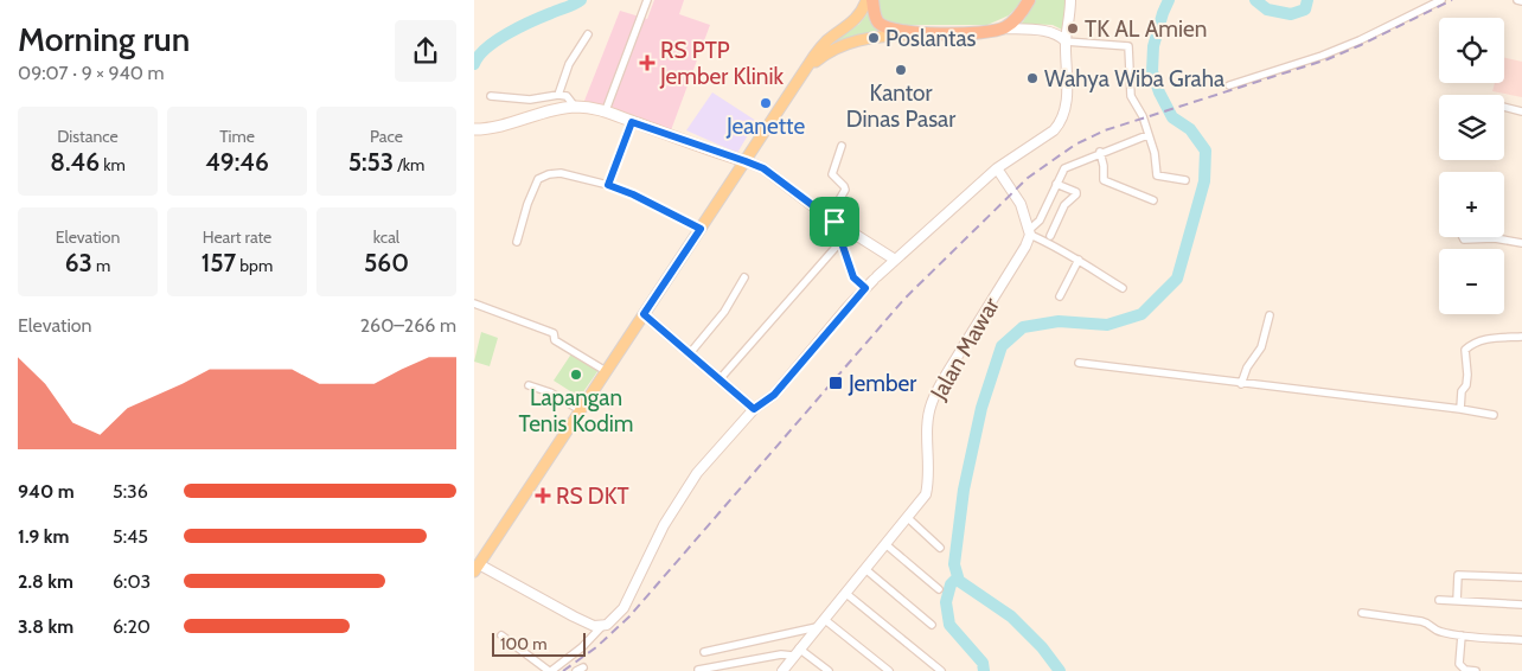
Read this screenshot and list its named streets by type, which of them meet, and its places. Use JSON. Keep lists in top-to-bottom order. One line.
{"streets":{"street":["Jalan Mawar"]},"places":{"other":["TK AL Amien","Poslantas","Kantor Dinas Pasar","Wahya Wiba Graha","Jeanette","Lapangan Tenis Kodim"],"health":["RS PTP Jember Klinik","RS DKT"],"transit":["Jember"]},"scale_bar":"100 m","page":{"heading":["Morning run","09:07 · 9 × 940 m"],"map_buttons":["+","−"],"stats":[["Distance","8.46 km"],["Time","49:46"],["Pace","5:53 /km"],["Elevation","63 m"],["Heart rate","157 bpm"],["kcal","560"]],"chart":["Elevation","260–266 m"],"list":[{"name":"940 m","note":"5:36"},{"name":"1.9 km","note":"5:45"},{"name":"2.8 km","note":"6:03"},{"name":"3.8 km","note":"6:20"}],"scale":"100 m"}}
